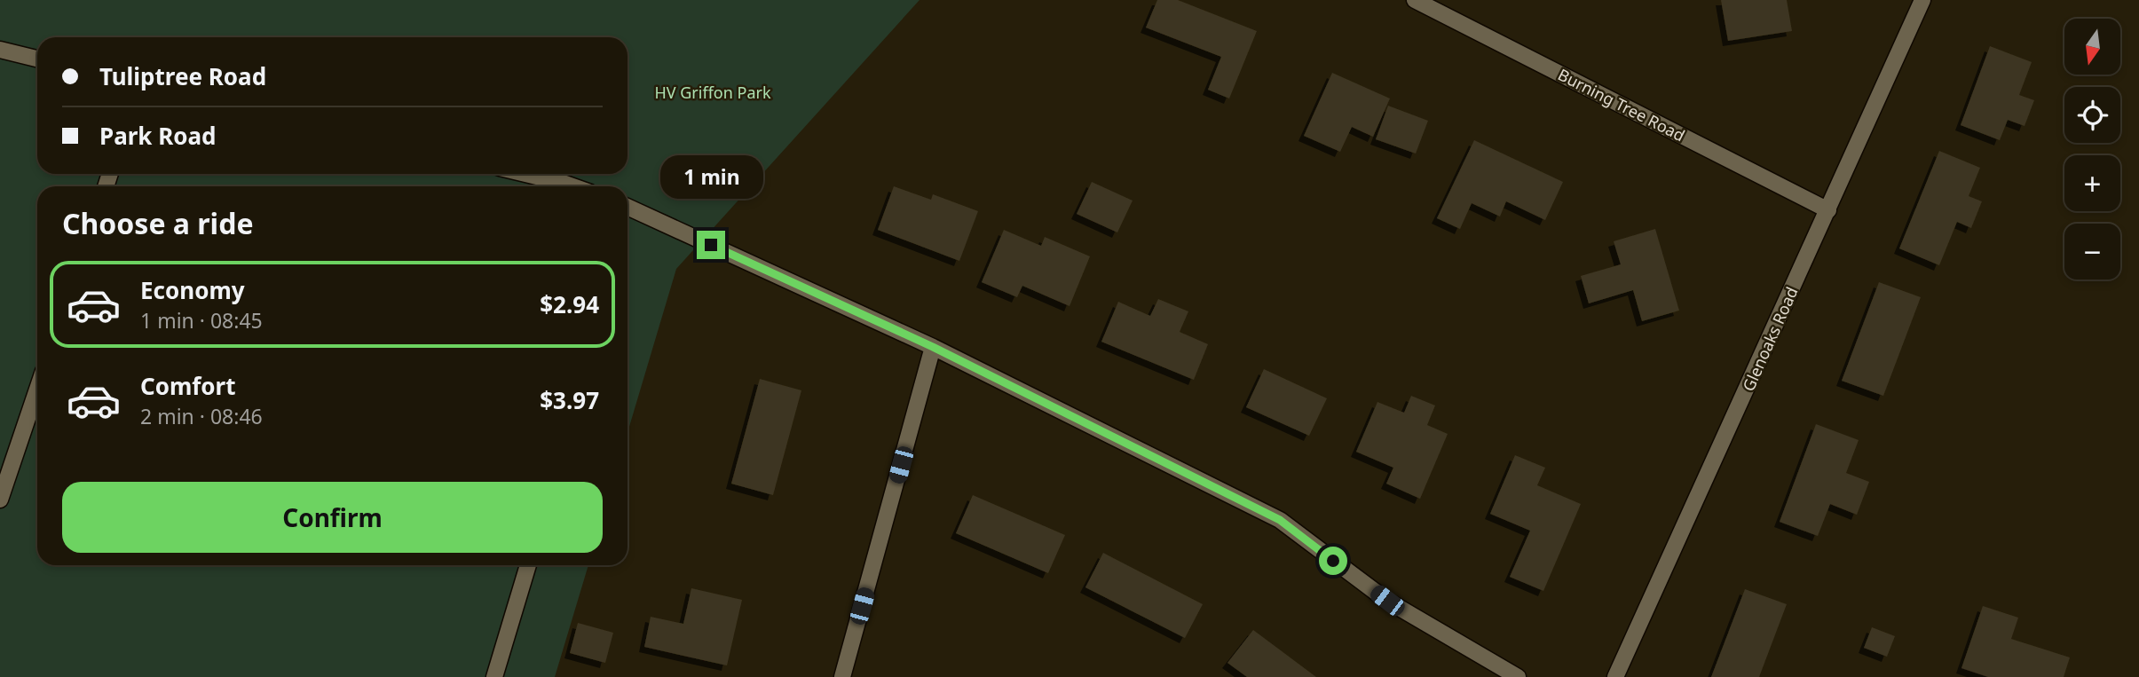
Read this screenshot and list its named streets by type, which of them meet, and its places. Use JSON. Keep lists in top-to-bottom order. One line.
{"streets":{"street":["Burning Tree Road","Glenoaks Road"]},"crossings":[["Burning Tree Road","Glenoaks Road"]],"parks":["HV Griffon Park"],"north":"bottom","page":{"map_buttons":["+","−"],"banner":["Tuliptree Road","Park Road"],"bubble":"1 min","heading":"Choose a ride","list":[{"name":"Economy","note":"1 min · 08:45","value":"$2.94"},{"name":"Comfort","note":"2 min · 08:46","value":"$3.97"}],"buttons":"Confirm"}}
